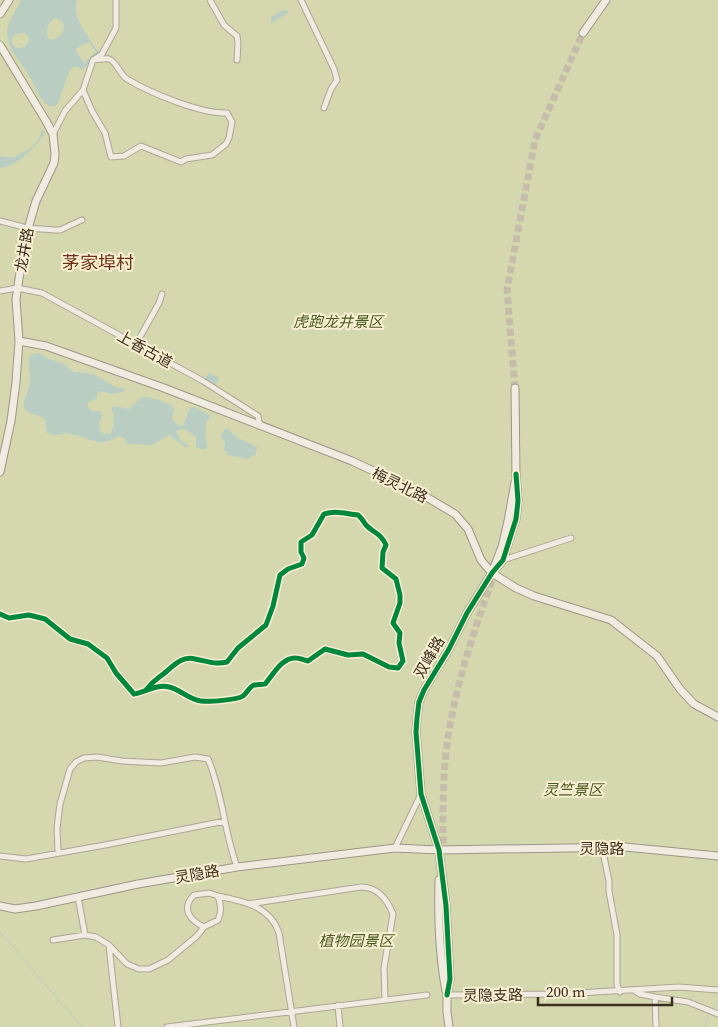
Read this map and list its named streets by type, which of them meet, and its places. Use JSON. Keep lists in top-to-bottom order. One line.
{"streets":{"street":["龙井路","上香古道","梅灵北路","双峰路","灵隐路","灵隐支路"]},"crossings":[["龙井路","上香古道"],["龙井路","梅灵北路"],["上香古道","梅灵北路"],["梅灵北路","双峰路"],["双峰路","灵隐路"],["双峰路","灵隐支路"]],"districts":["茅家埠村"],"parks":["虎跑龙井景区","灵竺景区","植物园景区"],"scale_bar":"200 m"}
